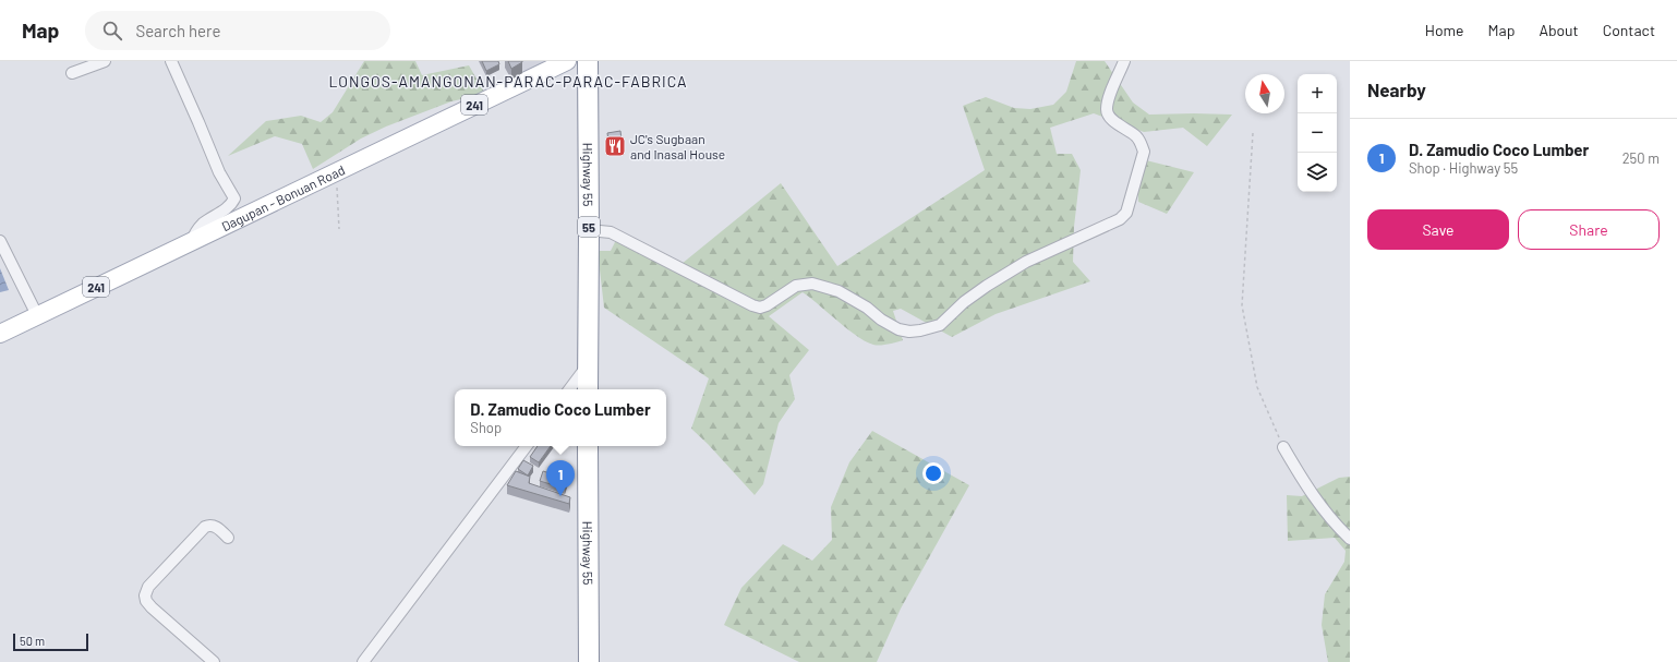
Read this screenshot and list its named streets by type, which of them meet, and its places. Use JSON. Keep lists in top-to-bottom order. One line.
{"streets":{"highway":["Highway 55","55"],"main road":["241","Dagupan - Bonuan Road"]},"districts":["LONGOS-AMANGONAN-PARAC‑PARAC-FABRICA"],"places":{"restaurant":["JC's Sugbaan and Inasal House"]},"scale_bar":"50 m","north":"top","page":{"header":"Map","search":"Search here","nav":["Home","Map","About","Contact"],"heading":"Nearby","map_buttons":["+","−"],"list":[{"mark":"1","name":"D. Zamudio Coco Lumber","note":"Shop · Highway 55","value":"250 m"}],"buttons":["Save","Share"],"popup":["D. Zamudio Coco Lumber","Shop"],"pins":"1","scale":"50 m"}}
